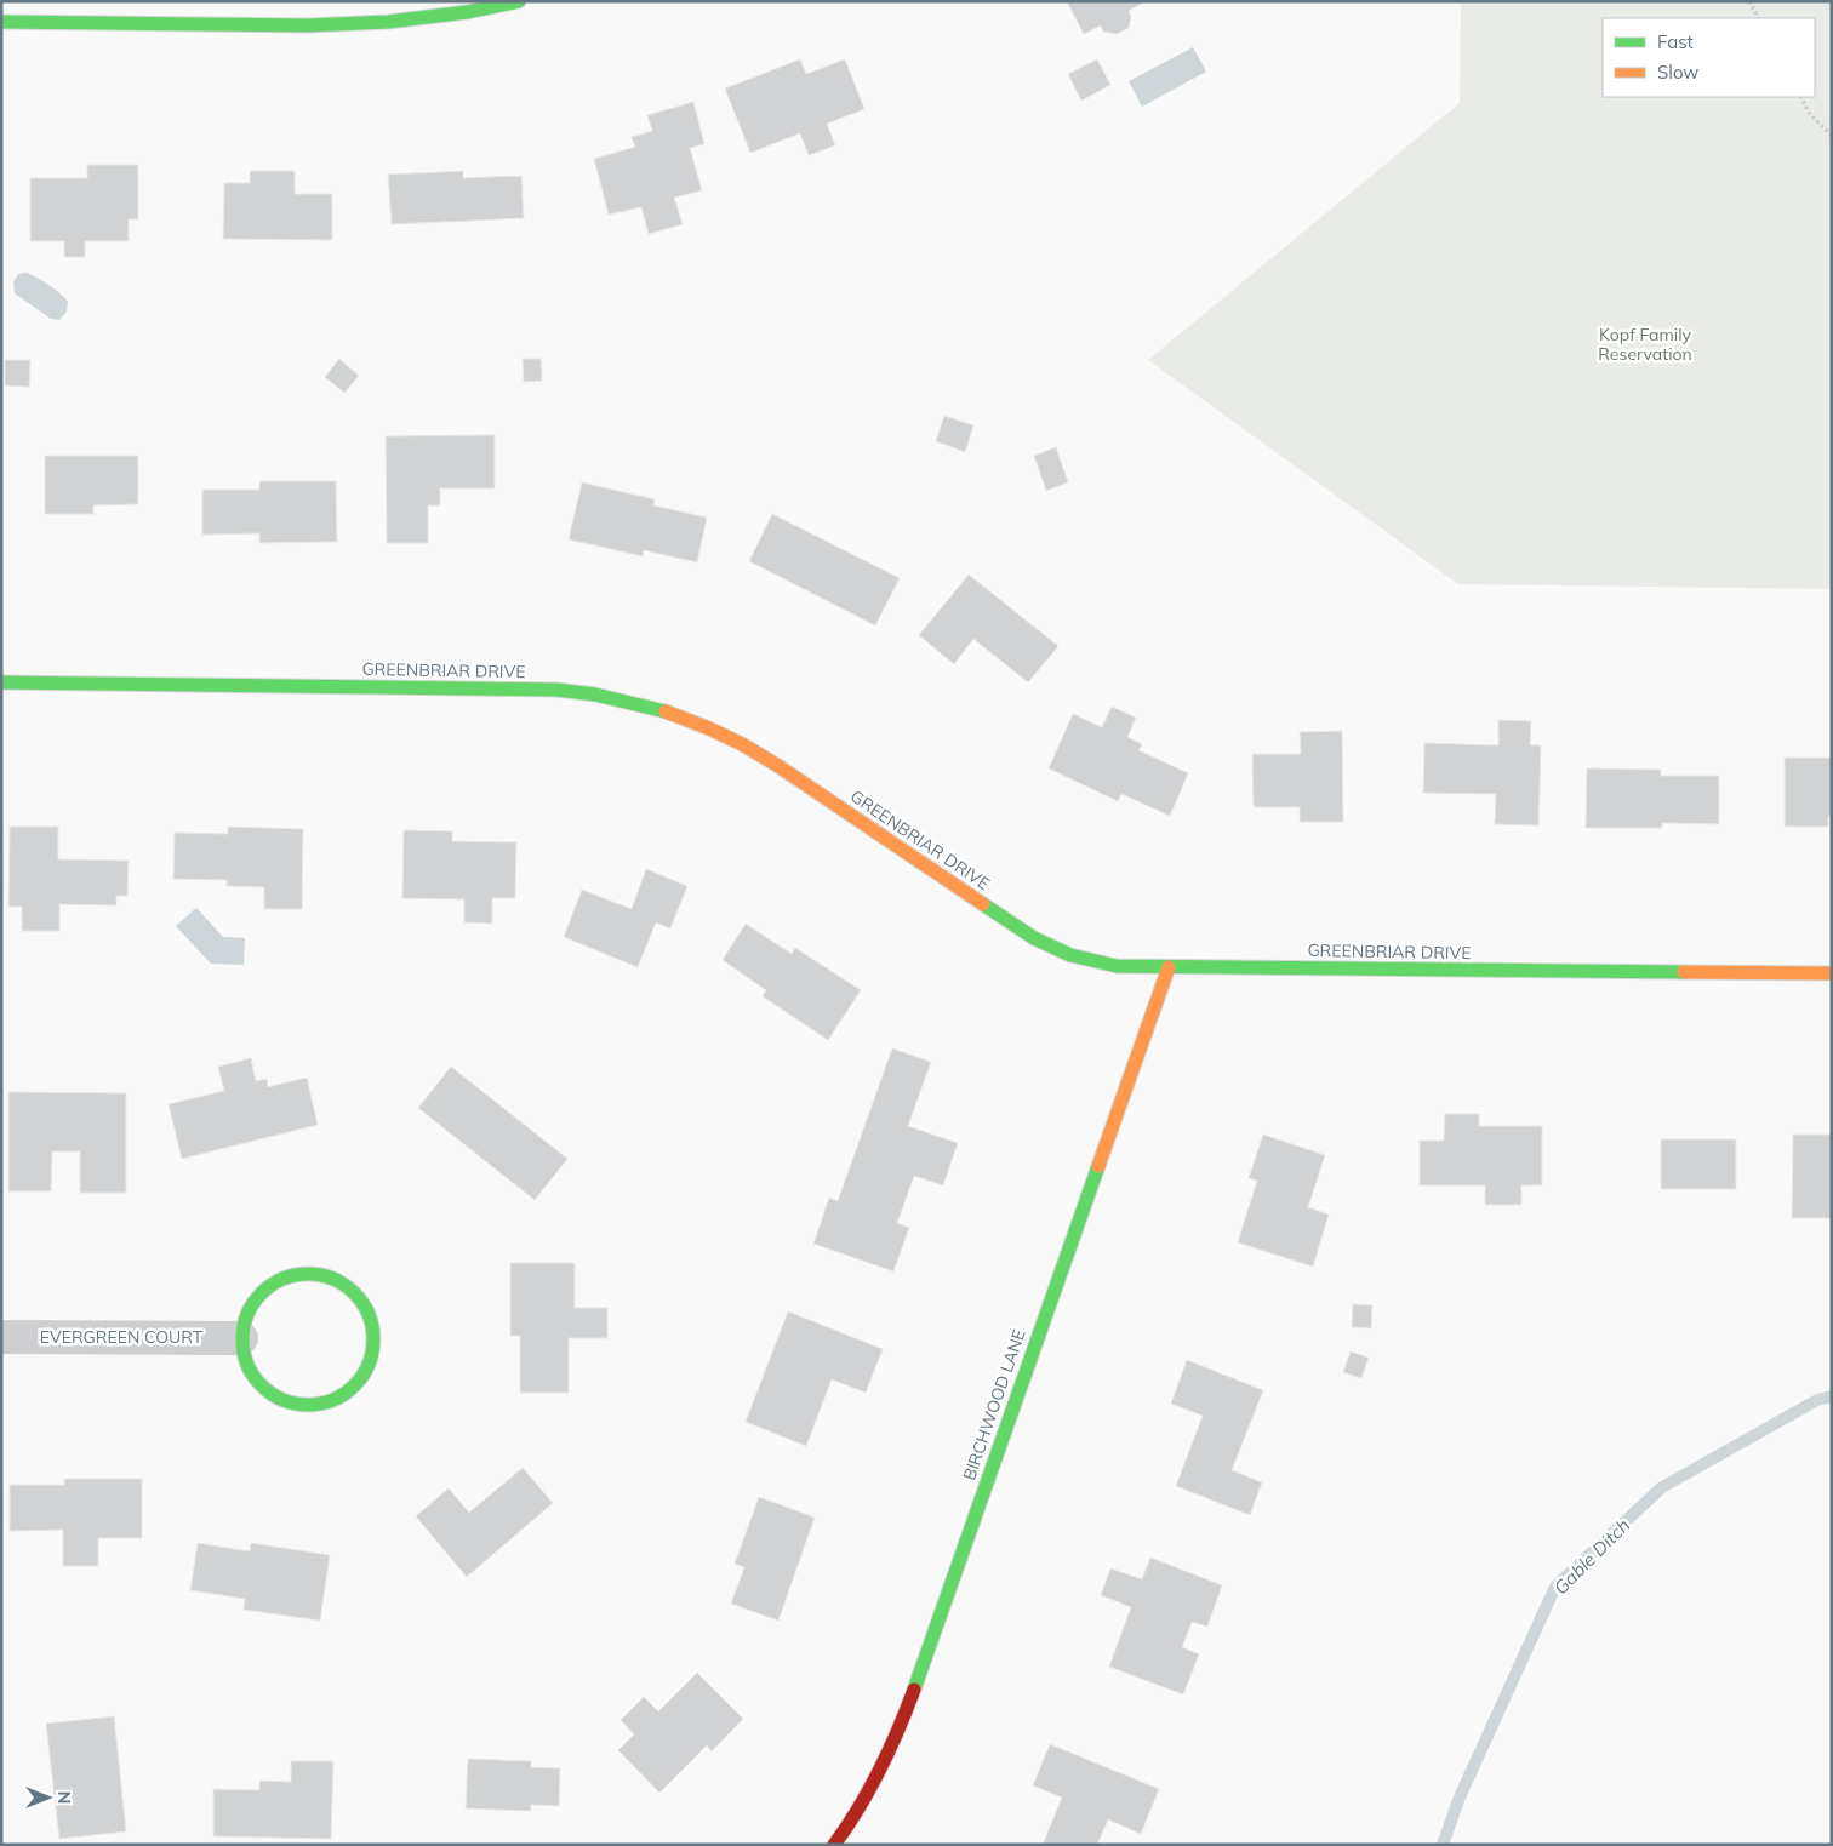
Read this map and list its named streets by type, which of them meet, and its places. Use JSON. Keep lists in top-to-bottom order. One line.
{"streets":{"street":["GREENBRIAR DRIVE","EVERGREEN COURT","BIRCHWOOD LANE"]},"crossings":[["GREENBRIAR DRIVE","BIRCHWOOD LANE"]],"water":["Gable Ditch"],"parks":["Kopf Family Reservation"],"legend":["Fast","Slow"],"north":"right"}
